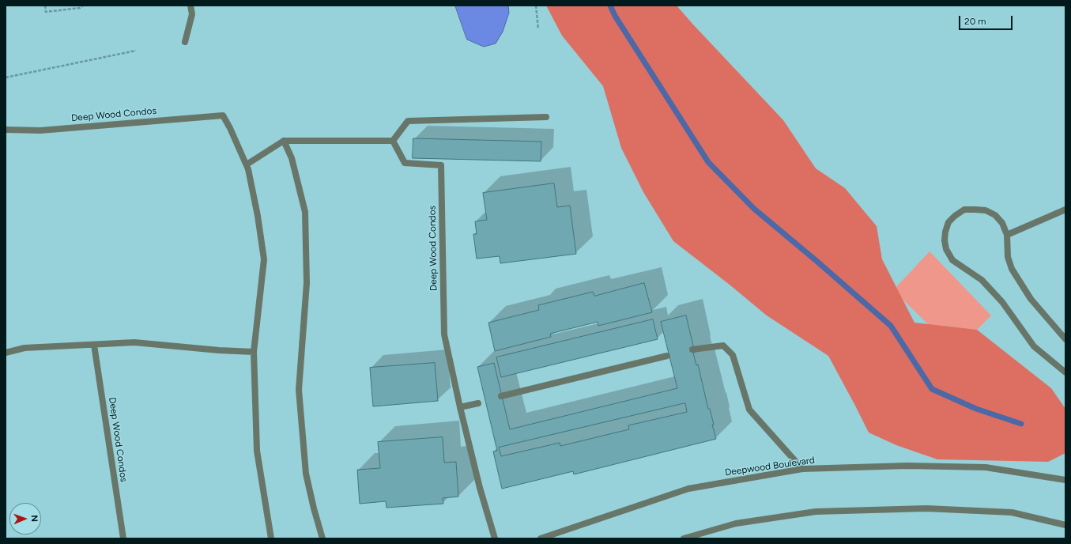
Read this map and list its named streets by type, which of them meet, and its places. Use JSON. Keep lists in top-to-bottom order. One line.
{"streets":{"street":["Deep Wood Condos","Deepwood Boulevard"]},"scale_bar":"20 m","north":"right"}
